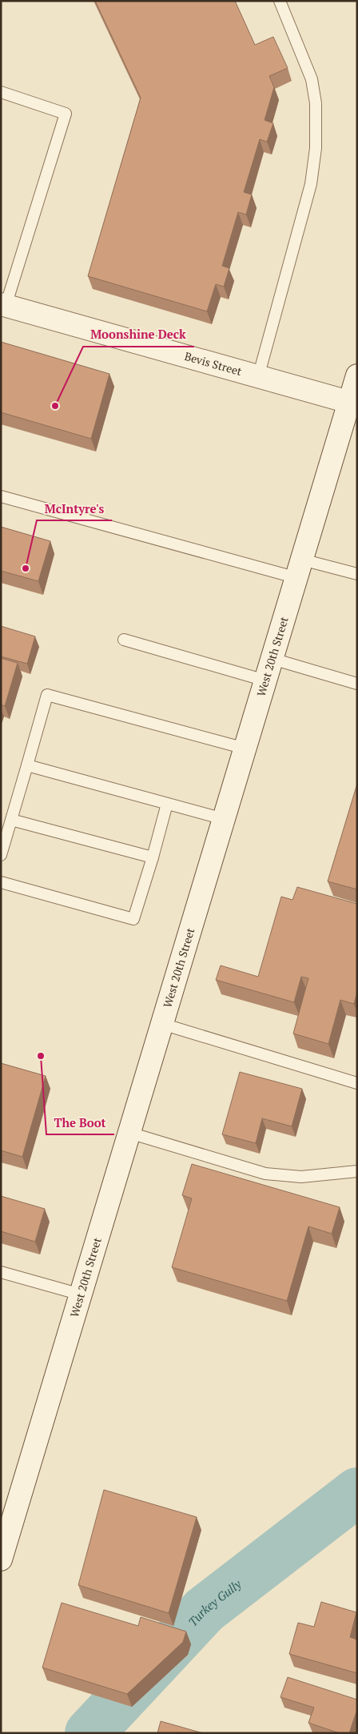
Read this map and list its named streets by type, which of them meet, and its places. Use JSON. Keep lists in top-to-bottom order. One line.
{"streets":{"main road":["Bevis Street","West 20th Street"]},"crossings":[["Bevis Street","West 20th Street"]],"water":["Turkey Gully"],"places":["Moonshine Deck","McIntyre's","The Boot"]}
